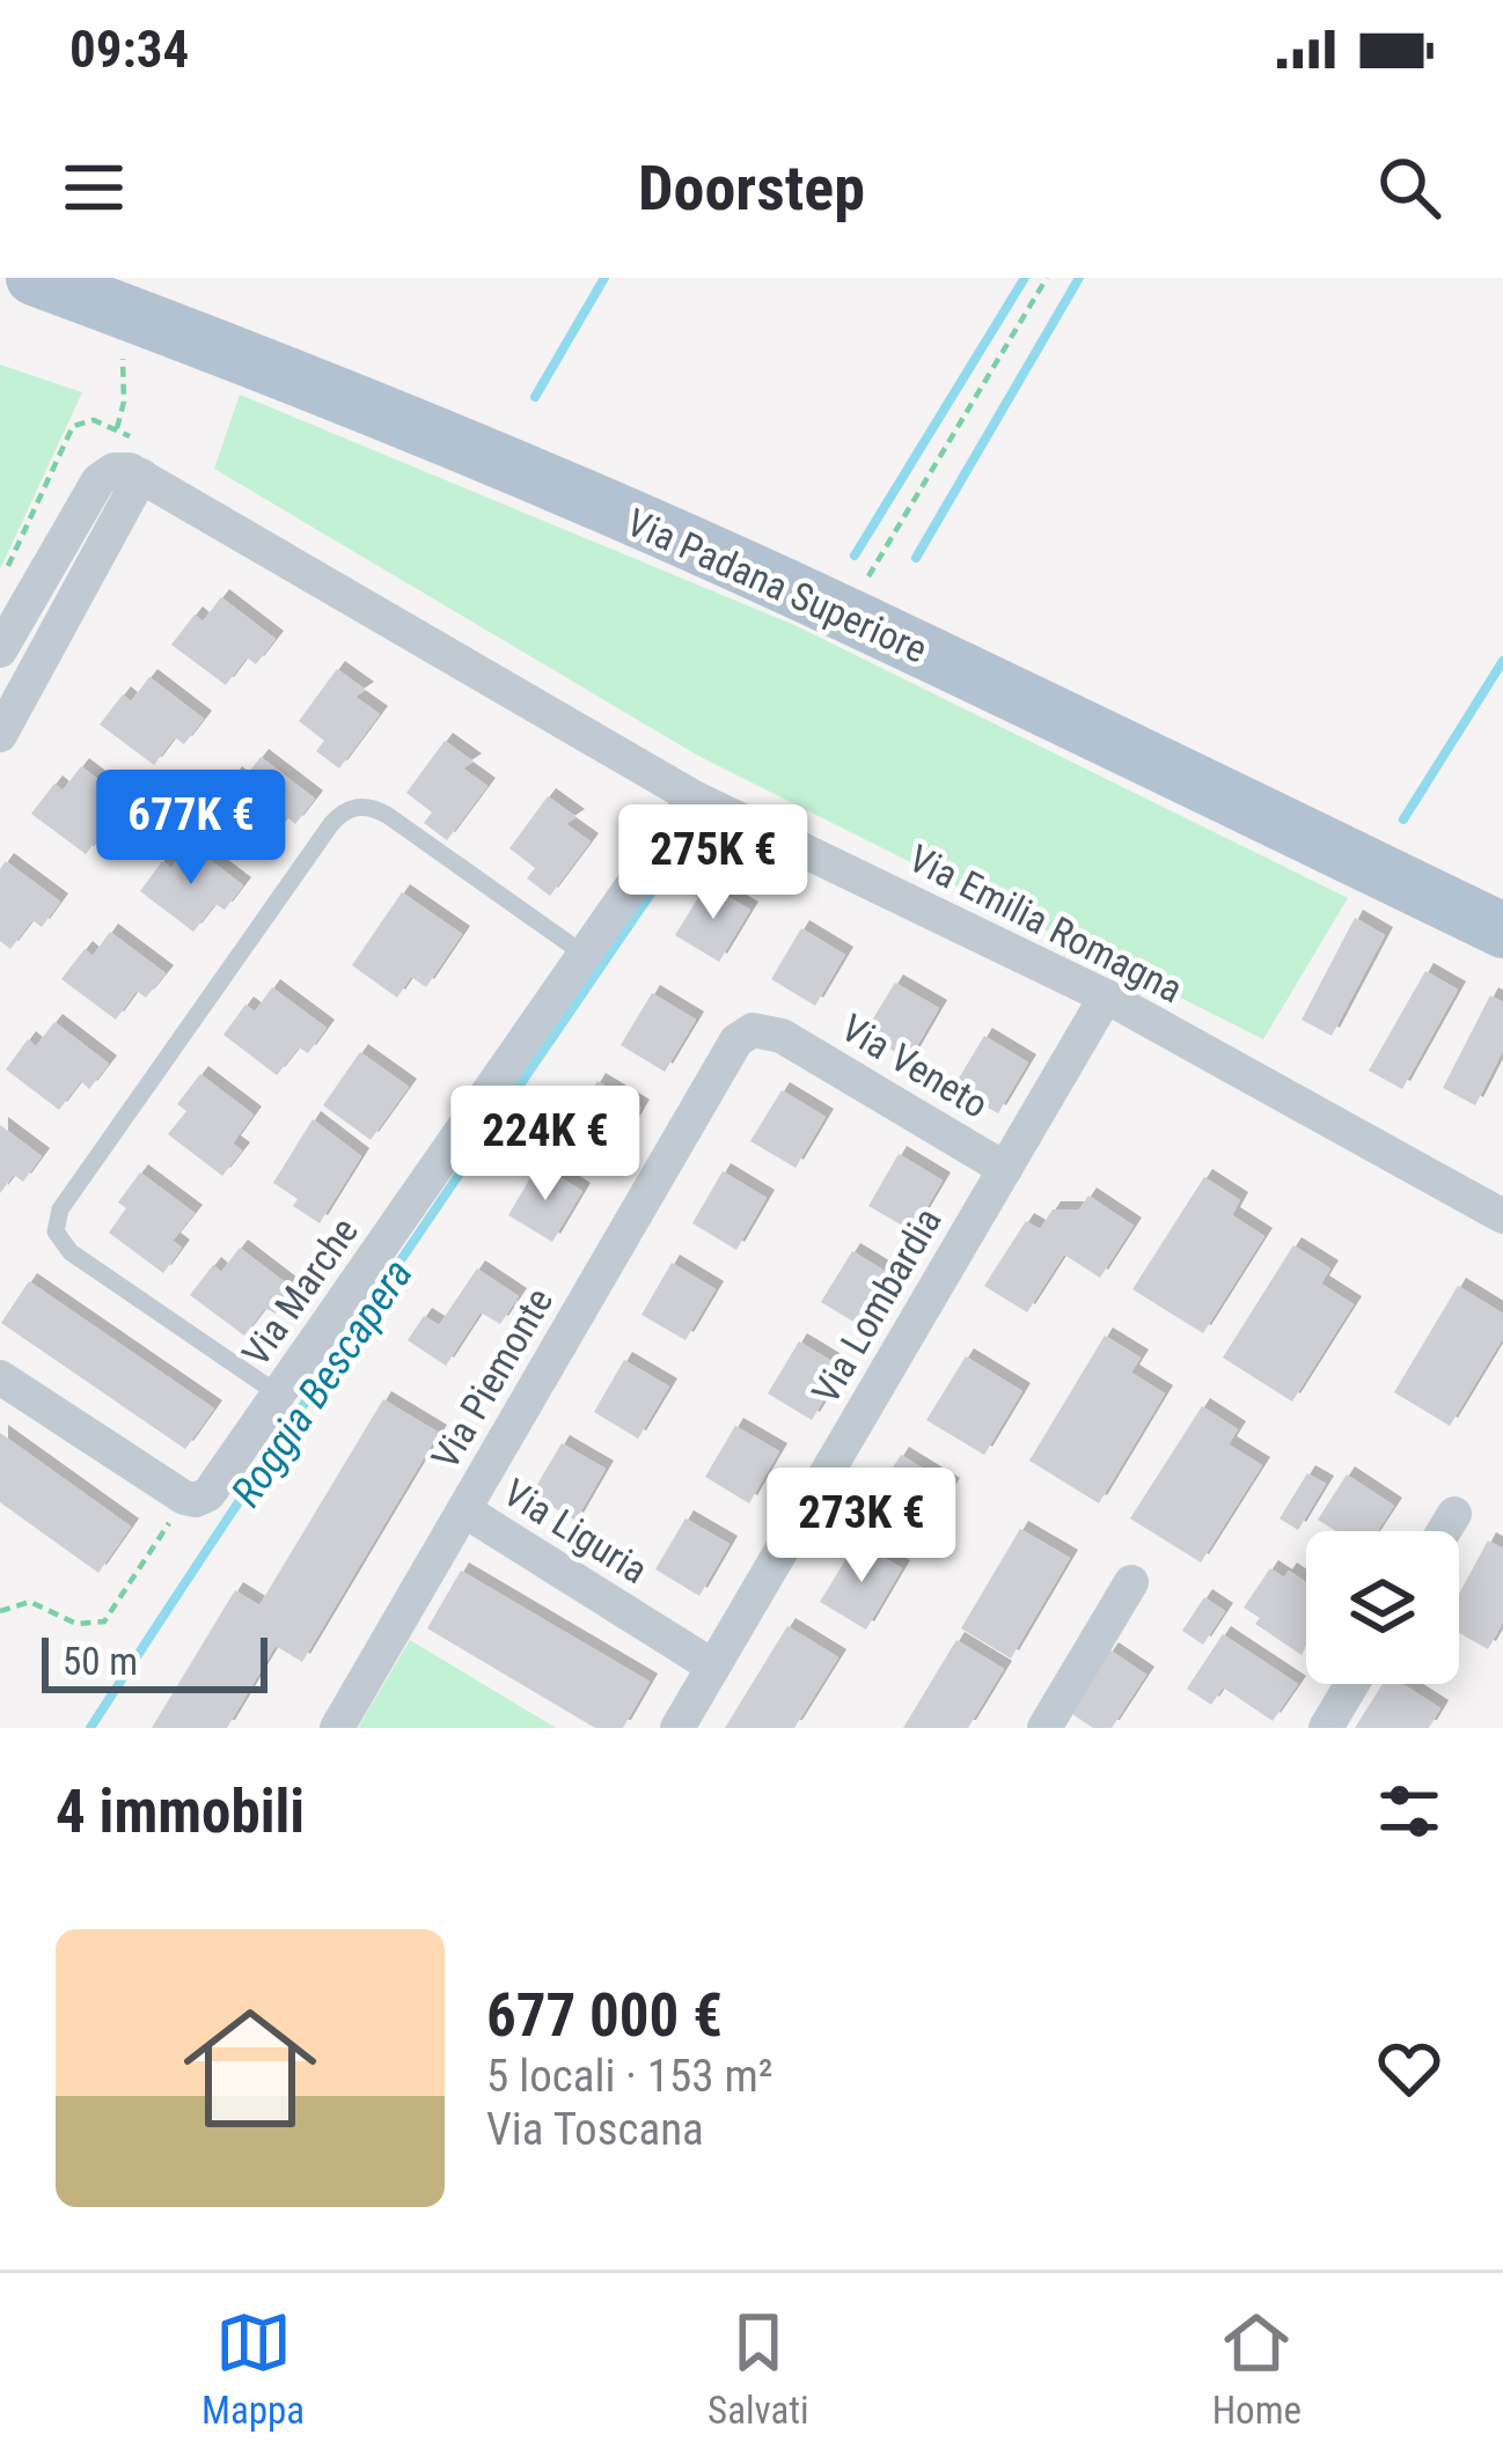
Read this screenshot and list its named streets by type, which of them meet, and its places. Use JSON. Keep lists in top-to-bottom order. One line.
{"streets":{"main road":["Via Padana Superiore"],"street":["Via Emilia Romagna","Via Veneto","Via Marche","Via Lombardia","Via Piemonte","Via Liguria"]},"crossings":[["Via Emilia Romagna","Via Marche"],["Via Emilia Romagna","Via Lombardia"],["Via Veneto","Via Lombardia"],["Via Veneto","Via Piemonte"],["Via Lombardia","Via Liguria"],["Via Piemonte","Via Liguria"]],"water":["Roggia Bescapera"],"scale_bar":"50 m","page":{"status":"09:34","header":"Doorstep","price":["677K €","275K €","224K €","273K €"],"scale":"50 m","heading":"4 immobili","list":[{"name":"677 000 €","note":"5 locali · 153 m² · Via Toscana"}],"tabs":["Mappa","Salvati","Home"]}}
